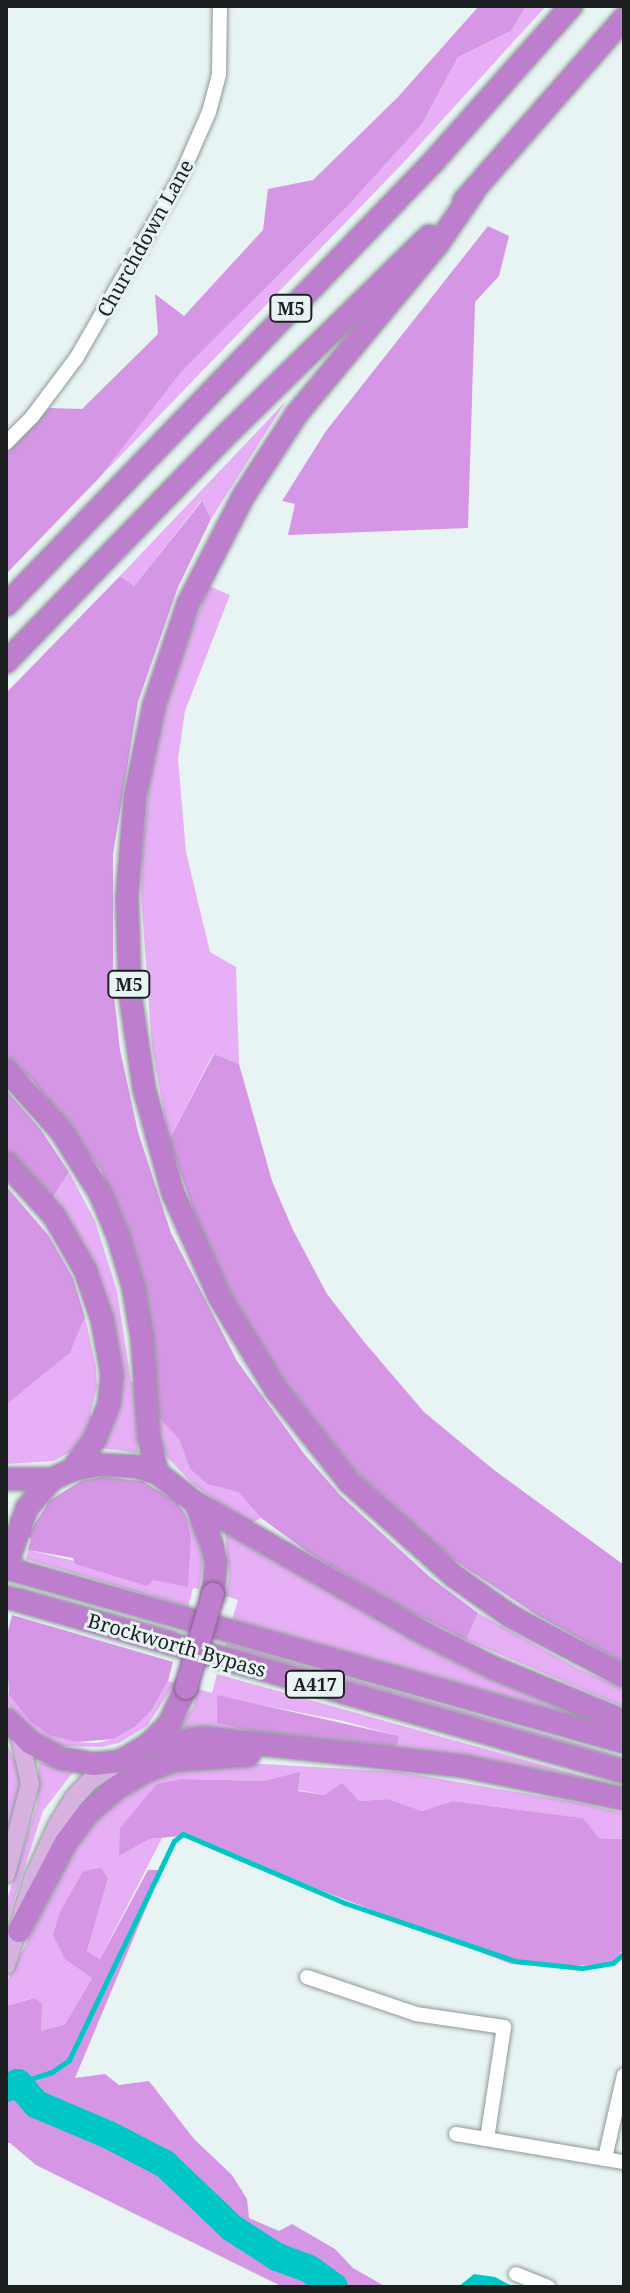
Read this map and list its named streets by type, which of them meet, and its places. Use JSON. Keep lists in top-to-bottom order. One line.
{"streets":{"highway":["M5","Brockworth Bypass","A417"],"street":["Churchdown Lane"]}}
